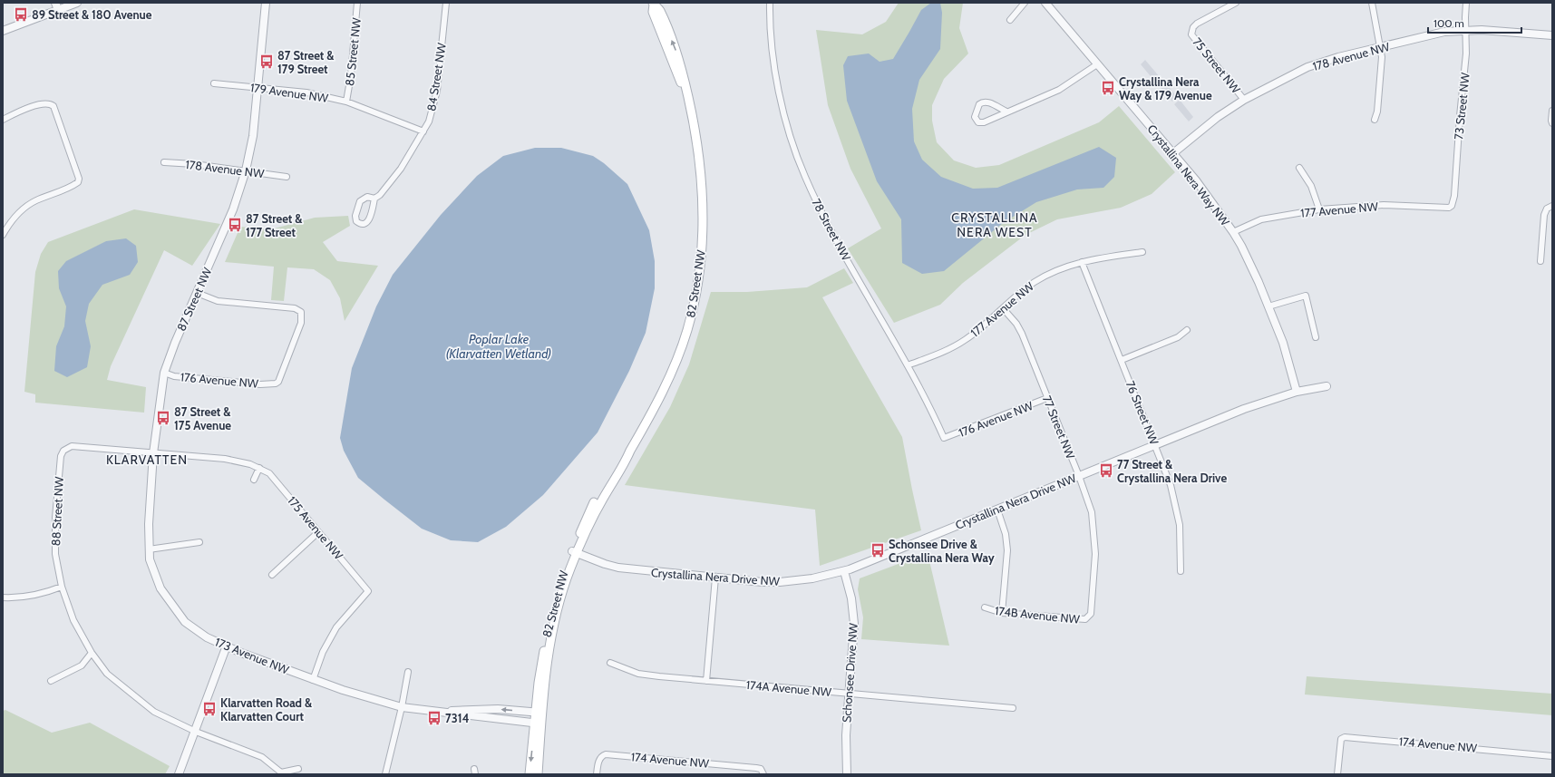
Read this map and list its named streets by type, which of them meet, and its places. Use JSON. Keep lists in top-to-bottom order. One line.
{"streets":{"main road":["82 Street NW"],"street":["85 Street NW","178 Avenue NW","75 Street NW","84 Street NW","179 Avenue NW","73 Street NW","Crystallina Nera Way NW","177 Avenue NW","78 Street NW","87 Street NW","176 Avenue NW","76 Street NW","77 Street NW","Crystallina Nera Drive NW","88 Street NW","175 Avenue NW","174B Avenue NW","173 Avenue NW","Schonsee Drive NW","174A Avenue NW","174 Avenue NW"]},"crossings":[["85 Street NW","179 Avenue NW"],["178 Avenue NW","75 Street NW"],["178 Avenue NW","73 Street NW"],["178 Avenue NW","Crystallina Nera Way NW"],["178 Avenue NW","87 Street NW"],["84 Street NW","179 Avenue NW"],["179 Avenue NW","87 Street NW"],["73 Street NW","177 Avenue NW"],["Crystallina Nera Way NW","177 Avenue NW"],["Crystallina Nera Way NW","Crystallina Nera Drive NW"],["177 Avenue NW","78 Street NW"],["177 Avenue NW","76 Street NW"],["177 Avenue NW","77 Street NW"],["78 Street NW","176 Avenue NW"],["82 Street NW","Crystallina Nera Drive NW"],["82 Street NW","173 Avenue NW"],["87 Street NW","176 Avenue NW"],["87 Street NW","175 Avenue NW"],["87 Street NW","173 Avenue NW"],["176 Avenue NW","77 Street NW"],["76 Street NW","Crystallina Nera Drive NW"],["77 Street NW","Crystallina Nera Drive NW"],["77 Street NW","174B Avenue NW"],["Crystallina Nera Drive NW","Schonsee Drive NW"],["88 Street NW","175 Avenue NW"],["175 Avenue NW","173 Avenue NW"],["Schonsee Drive NW","174A Avenue NW"]],"districts":["CRYSTALLINA NERA WEST","KLARVATTEN"],"water":["Poplar Lake (Klarvatten Wetland)"],"places":{"bus stop":["89 Street & 180 Avenue","87 Street & 179 Street","Crystallina Nera Way & 179 Avenue","87 Street & 177 Street","87 Street & 175 Avenue","77 Street & Crystallina Nera Drive","Schonsee Drive & Crystallina Nera Way","Klarvatten Road & Klarvatten Court","7314"]},"scale_bar":"100 m"}
